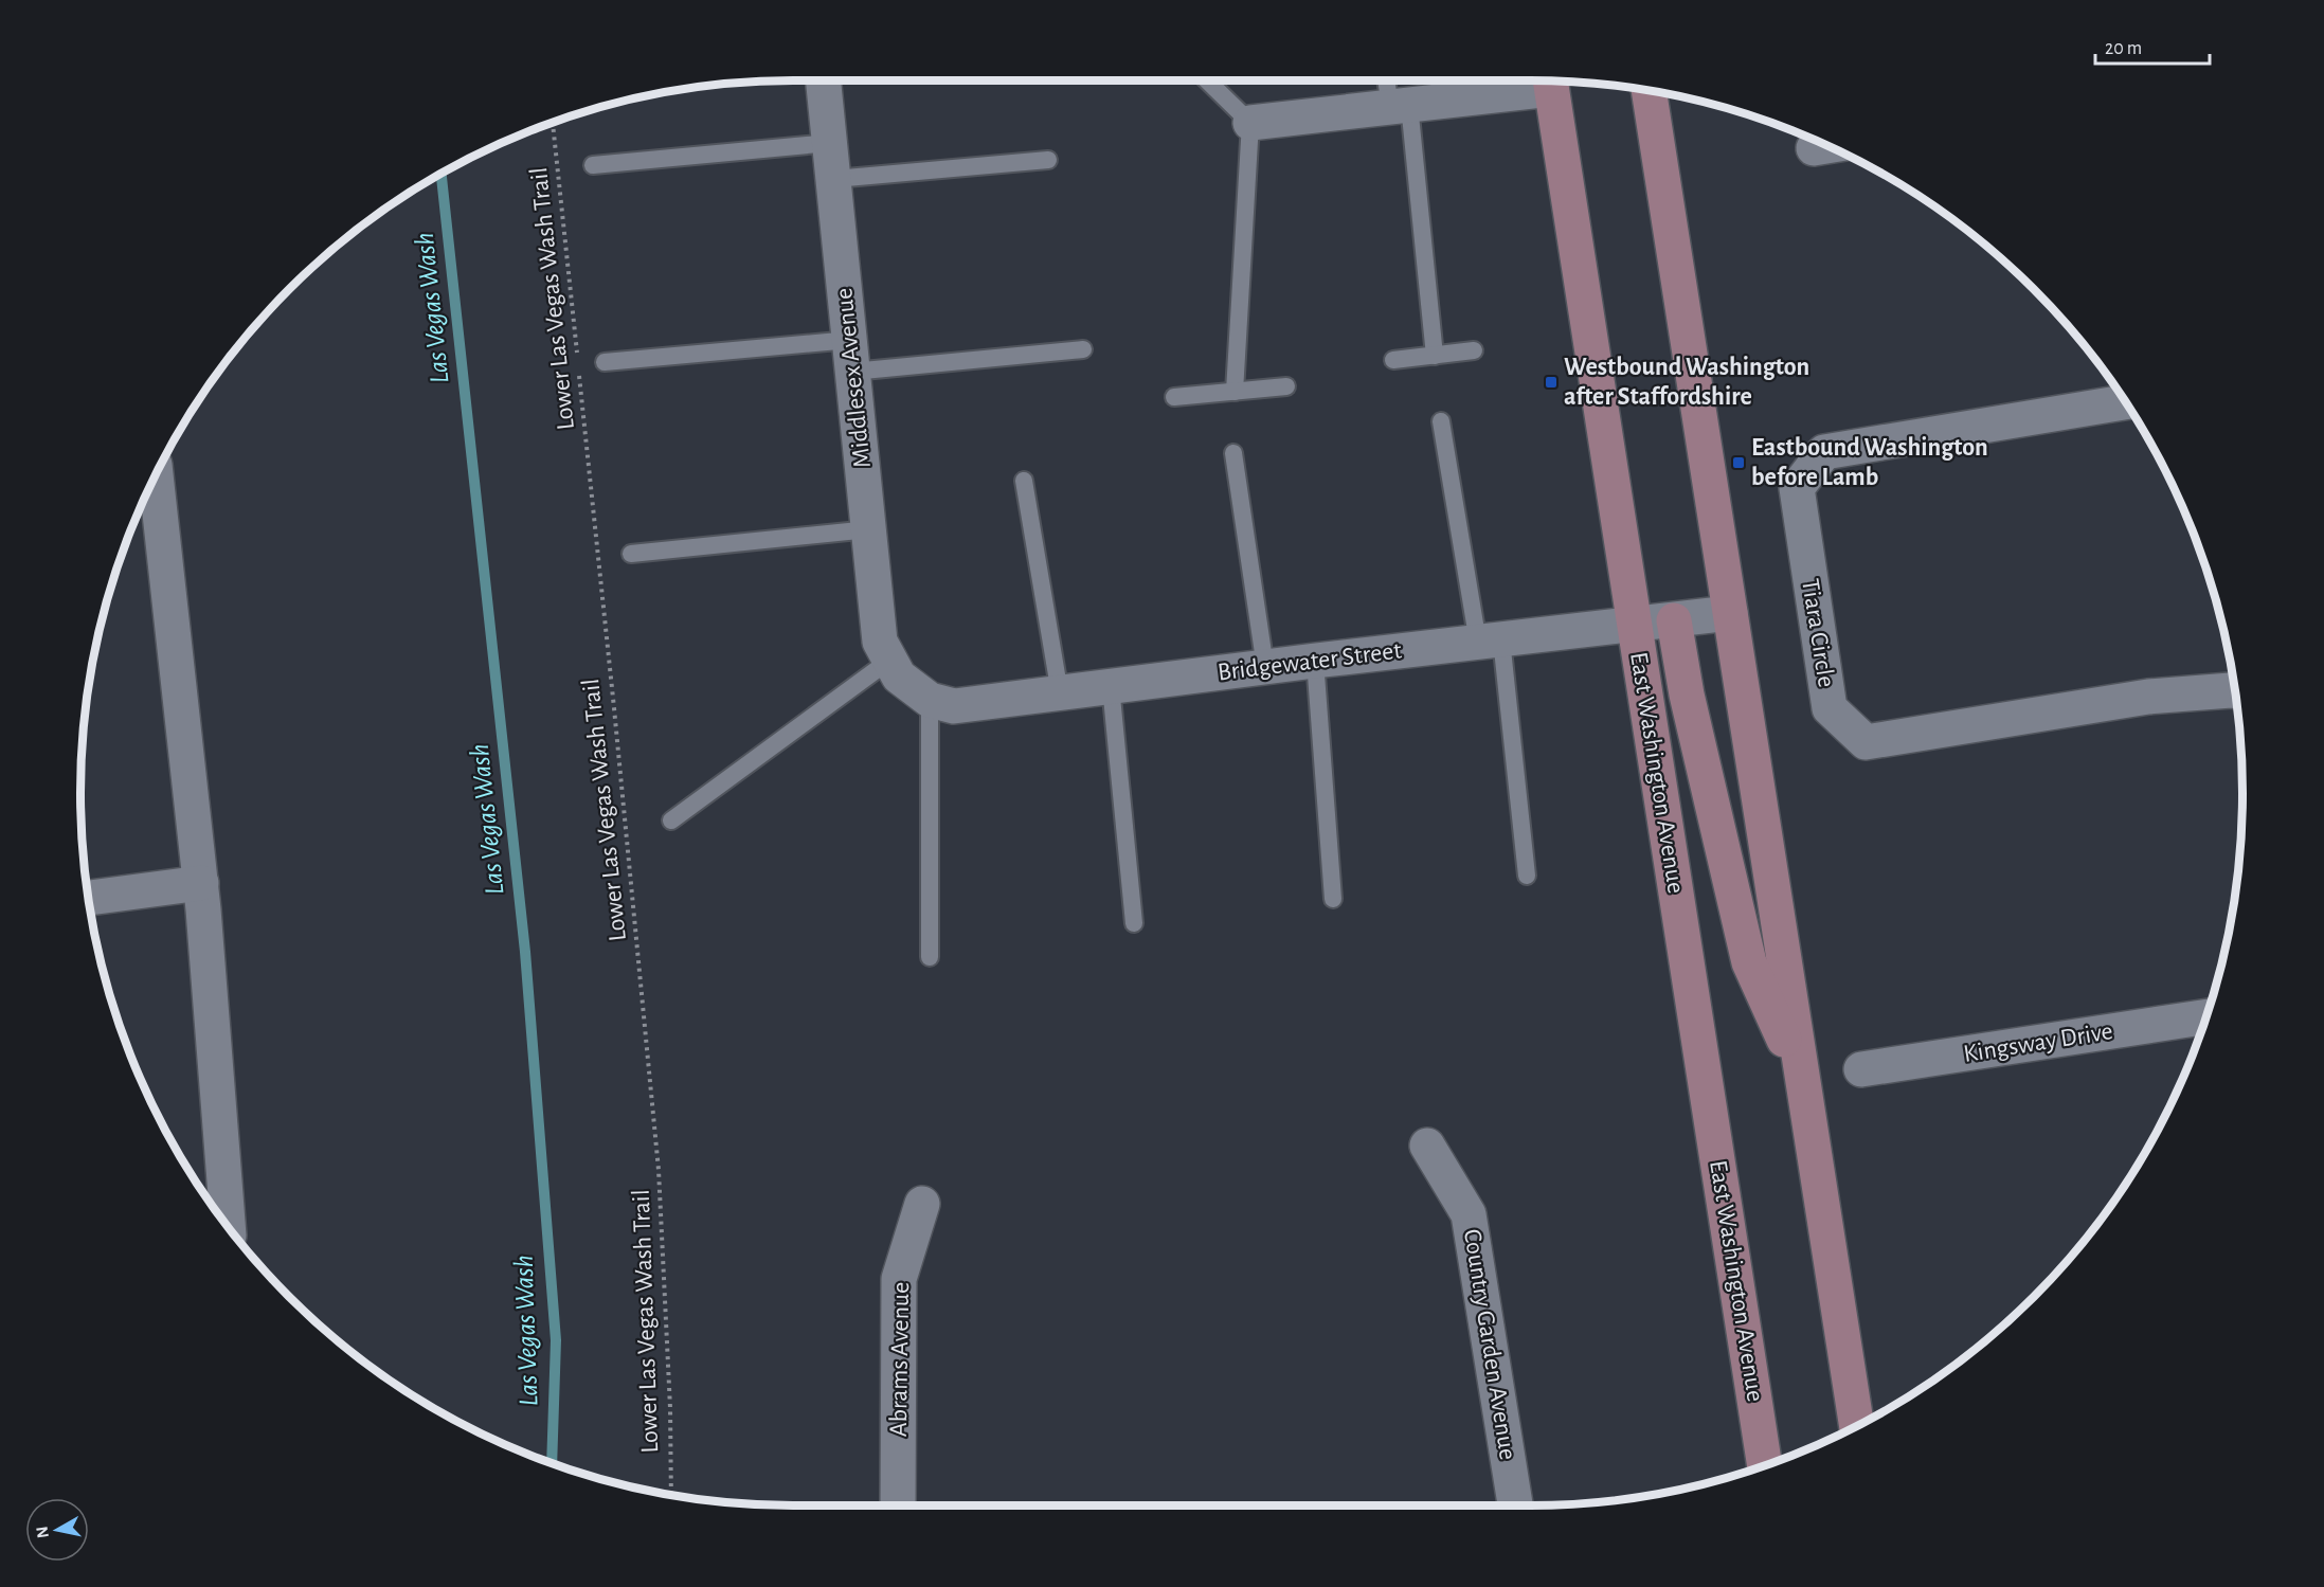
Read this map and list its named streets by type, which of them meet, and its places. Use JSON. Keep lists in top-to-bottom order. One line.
{"streets":{"main road":["East Washington Avenue"],"street":["Middlesex Avenue","Tiara Circle","Bridgewater Street","Kingsway Drive","Country Garden Avenue","Abrams Avenue"],"path":["Lower Las Vegas Wash Trail"]},"crossings":[["Middlesex Avenue","Bridgewater Street"],["Bridgewater Street","East Washington Avenue"]],"water":["Las Vegas Wash"],"places":{"transit":["Westbound Washington after Staffordshire","Eastbound Washington before Lamb"]},"scale_bar":"20 m","north":"left"}
